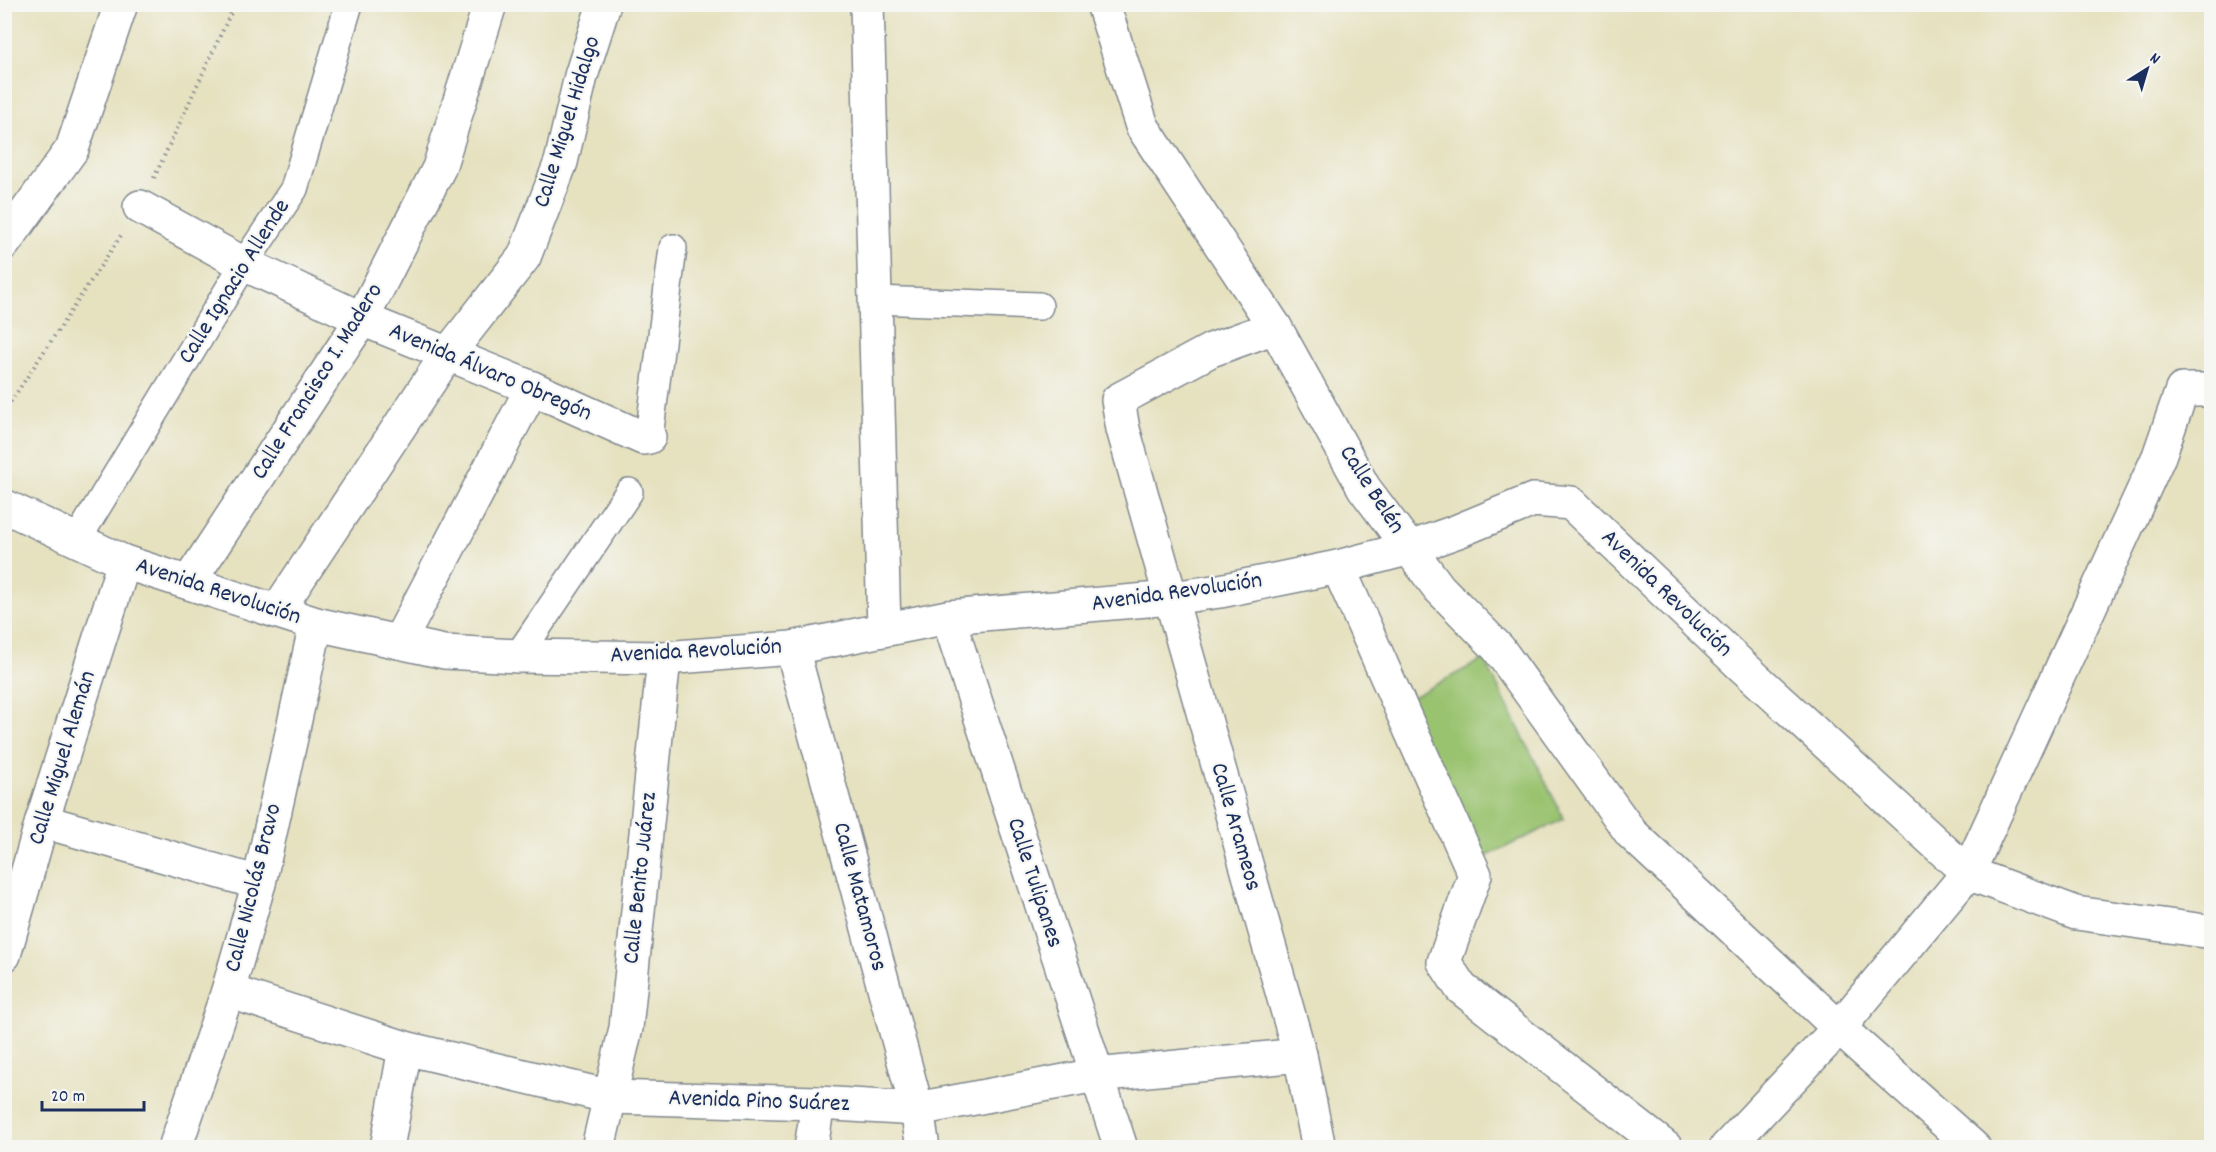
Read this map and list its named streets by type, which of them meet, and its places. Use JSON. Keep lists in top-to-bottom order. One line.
{"streets":{"street":["Calle Miguel Hidalgo","Calle Ignacio Allende","Avenida Álvaro Obregón","Calle Francisco I. Madero","Calle Belén","Avenida Revolución","Calle Miguel Alemán","Calle Arameos","Calle Benito Juárez","Calle Tulipanes","Calle Nicolás Bravo","Calle Matamoros","Avenida Pino Suárez"]},"crossings":[["Calle Miguel Hidalgo","Avenida Álvaro Obregón"],["Calle Miguel Hidalgo","Avenida Revolución"],["Calle Ignacio Allende","Avenida Álvaro Obregón"],["Calle Ignacio Allende","Avenida Revolución"],["Avenida Álvaro Obregón","Calle Francisco I. Madero"],["Calle Francisco I. Madero","Avenida Revolución"],["Calle Belén","Avenida Revolución"],["Calle Belén","Calle Arameos"],["Avenida Revolución","Calle Miguel Alemán"],["Avenida Revolución","Calle Arameos"],["Avenida Revolución","Calle Benito Juárez"],["Avenida Revolución","Calle Tulipanes"],["Avenida Revolución","Calle Nicolás Bravo"],["Avenida Revolución","Calle Matamoros"],["Calle Arameos","Avenida Pino Suárez"],["Calle Benito Juárez","Avenida Pino Suárez"],["Calle Tulipanes","Avenida Pino Suárez"],["Calle Nicolás Bravo","Avenida Pino Suárez"],["Calle Matamoros","Avenida Pino Suárez"]],"scale_bar":"20 m","north":"top right"}
